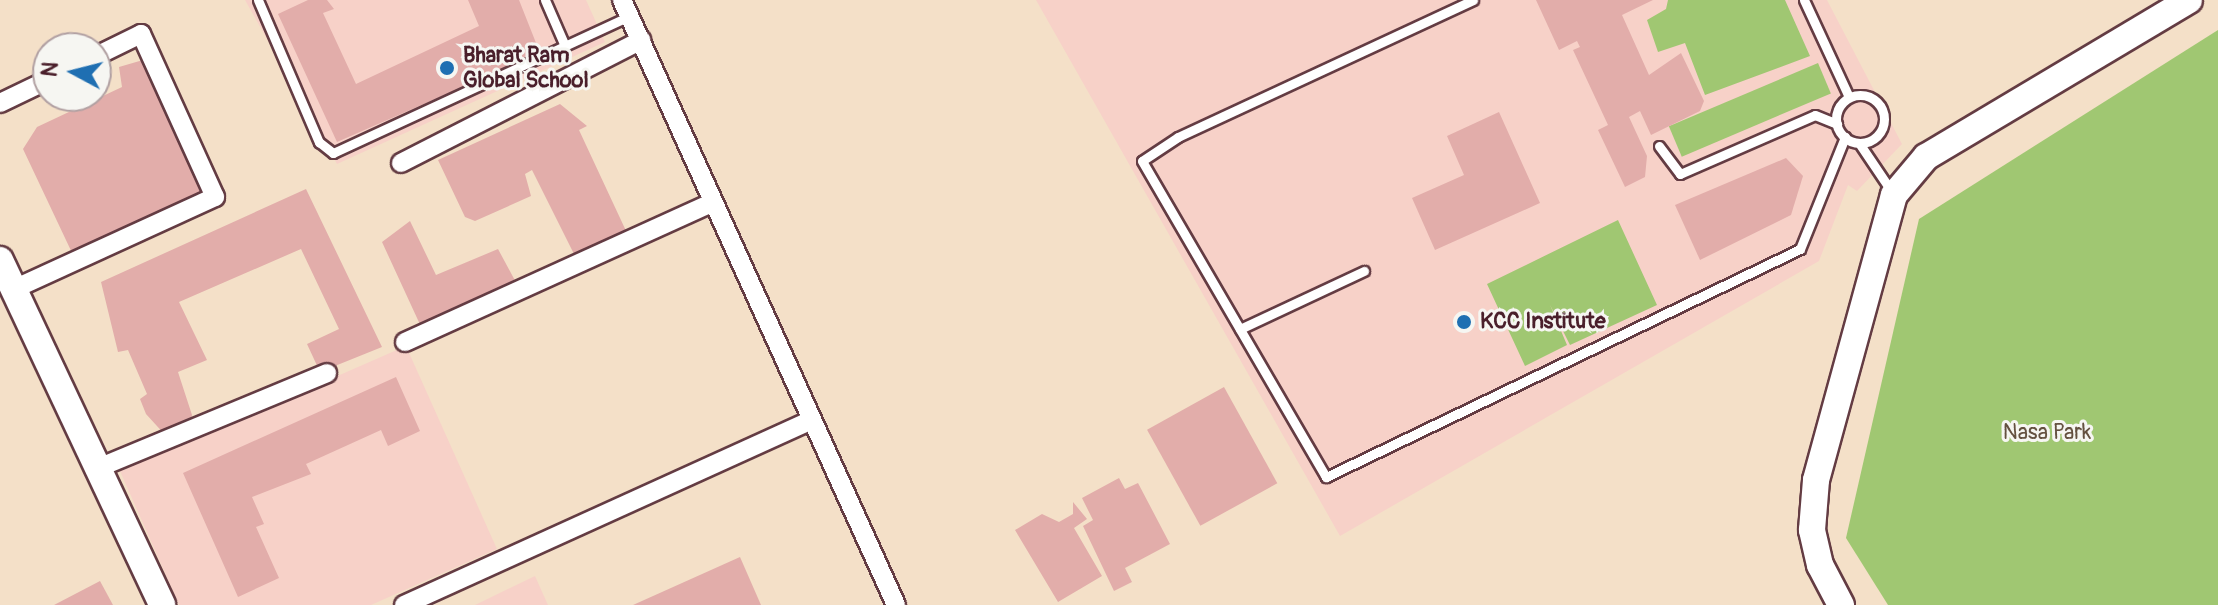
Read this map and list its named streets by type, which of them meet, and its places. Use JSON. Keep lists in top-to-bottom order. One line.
{"parks":["Nasa Park"],"places":["Bharat Ram Global School","KCC Institute"],"north":"left"}
